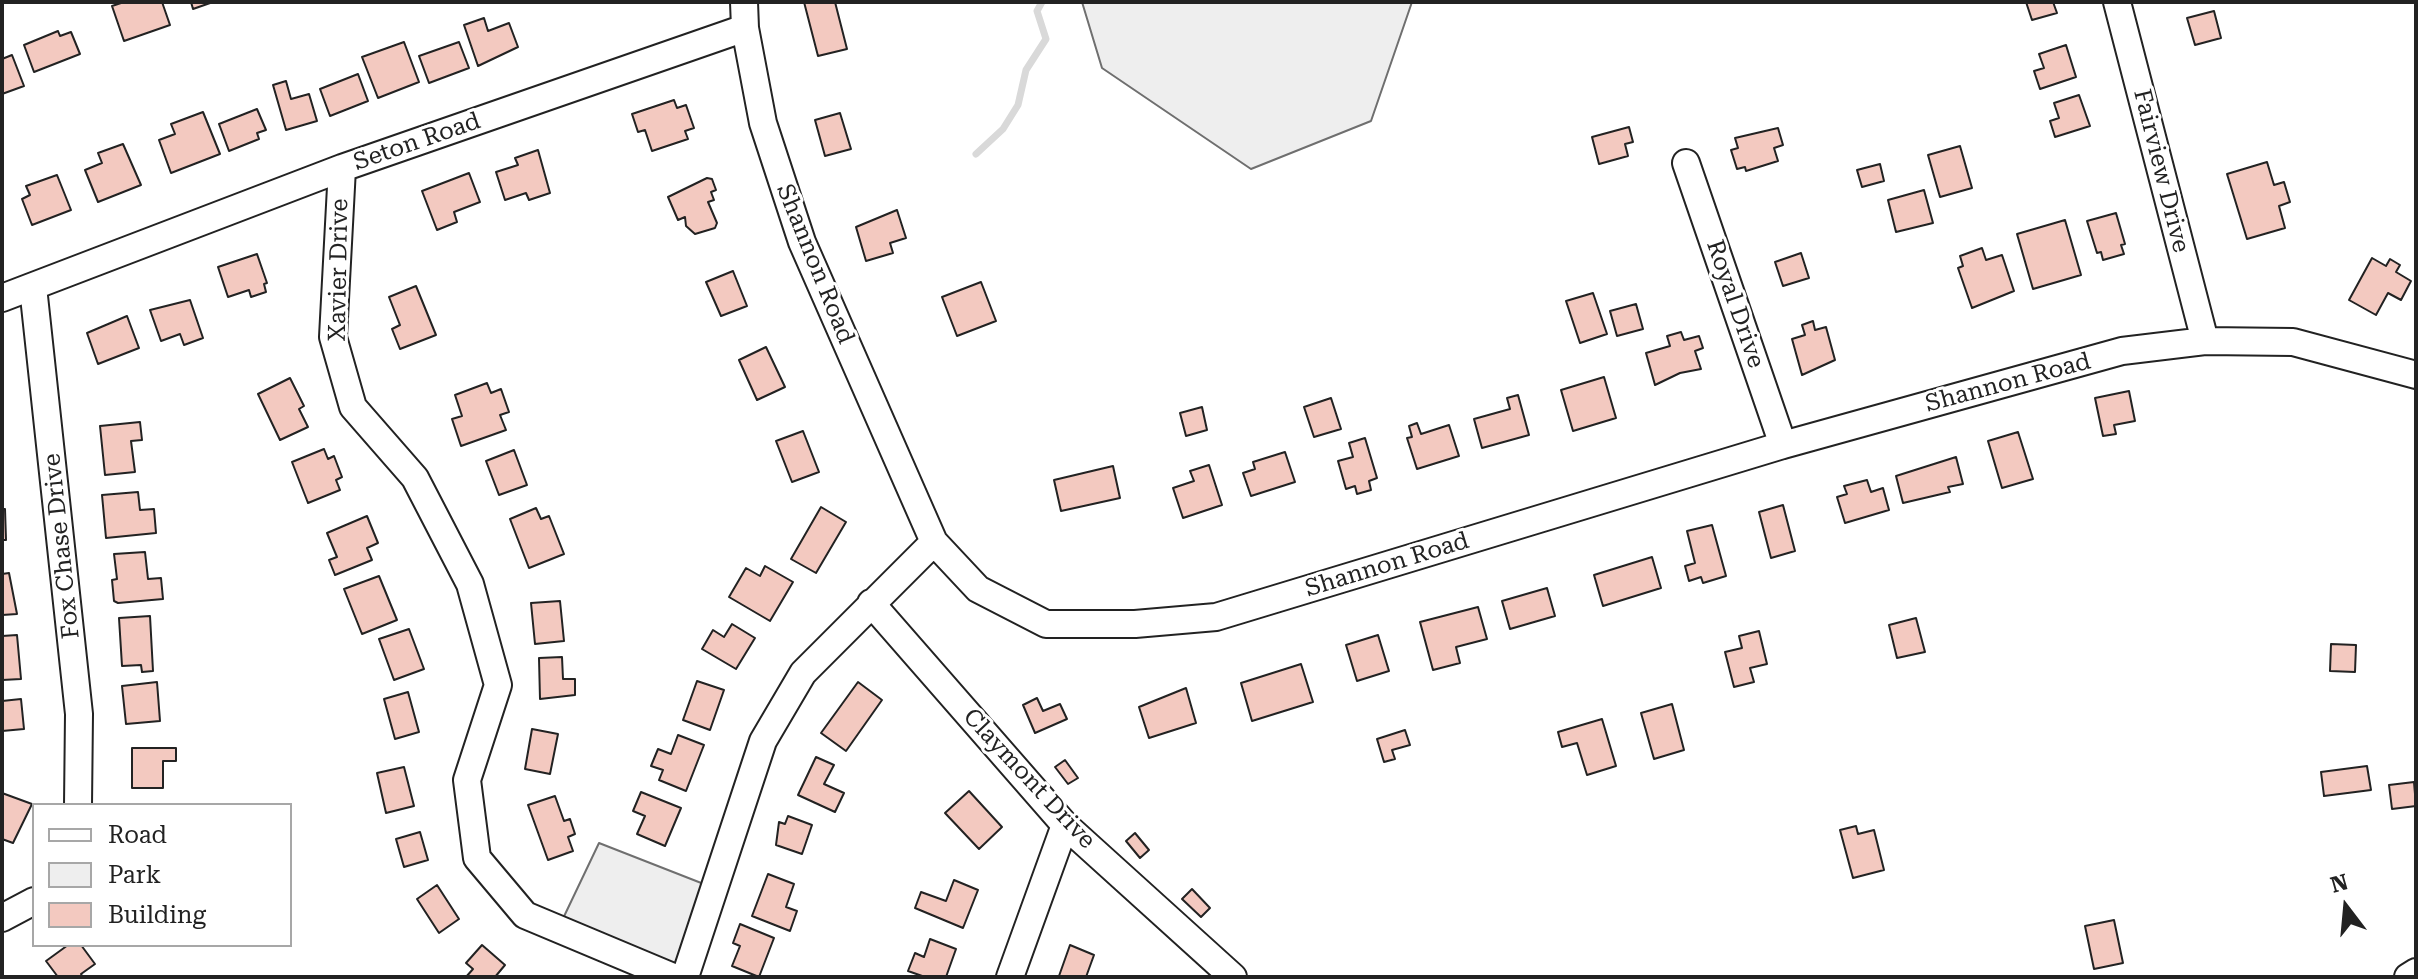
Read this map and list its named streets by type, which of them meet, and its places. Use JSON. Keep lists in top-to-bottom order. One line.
{"streets":{"street":["Seton Road","Fairview Drive","Shannon Road","Xavier Drive","Royal Drive","Fox Chase Drive","Claymont Drive"]},"crossings":[["Seton Road","Shannon Road"],["Seton Road","Xavier Drive"],["Seton Road","Fox Chase Drive"],["Fairview Drive","Shannon Road"],["Shannon Road","Royal Drive"]],"legend":["Road","Park","Building"],"north":"top"}
